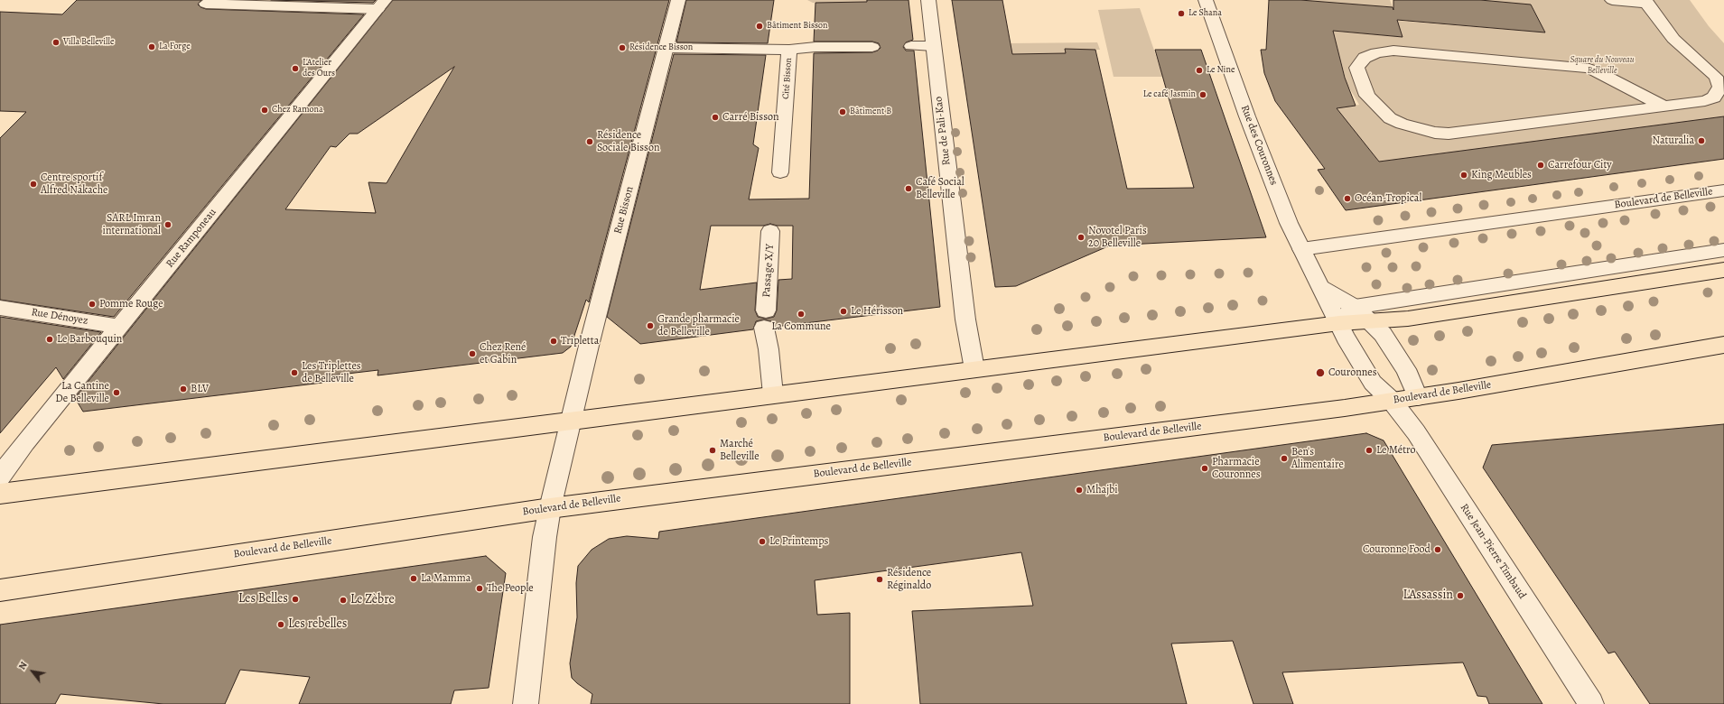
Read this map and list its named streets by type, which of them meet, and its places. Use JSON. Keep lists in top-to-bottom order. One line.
{"streets":{"main road":["Boulevard de Belleville"],"street":["Cité Bisson","Rue de Pali-Kao","Rue des Couronnes","Rue Bisson","Rue Ramponeau","Passage X/Y","Rue Dénoyez","Rue Jean-Pierre Timbaud"]},"crossings":[["Cité Bisson","Rue Bisson"],["Rue des Couronnes","Boulevard de Belleville"],["Rue des Couronnes","Rue Jean-Pierre Timbaud"],["Boulevard de Belleville","Rue Bisson"],["Boulevard de Belleville","Rue Jean-Pierre Timbaud"],["Rue Ramponeau","Rue Dénoyez"]],"parks":["Square du Nouveau Belleville"],"places":["Le Shana","Bâtiment Bisson","Villa Belleville","La Forge","Résidence Bisson","L'Atelier des Ours","Le Nine","Le café Jasmin","Chez Ramona","Bâtiment B","Carré Bisson","Naturalia","Résidence Sociale Bisson","Carrefour City","King Meubles","Centre sportif Alfred Nakache","Café Social Belleville","Océan-Tropical","SARL Imran international","Novotel Paris 20 Belleville","Pomme Rouge","Le Hérisson","La Commune","Grande pharmacie de Belleville","Le Barbouquin","Tripletta","Chez René et Gabin","Les Triplettes de Belleville","Couronnes","BLV","La Cantine De Belleville","Marché Belleville","Le Métro","Ben's Alimentaire","Pharmacie Couronnes","Mhajbi","Le Printemps","Couronne Food","La Mamma","Résidence Réginaldo","The People","L'Assassin","Les Belles","Le Zèbre","Les rebelles"],"north":"top left"}
